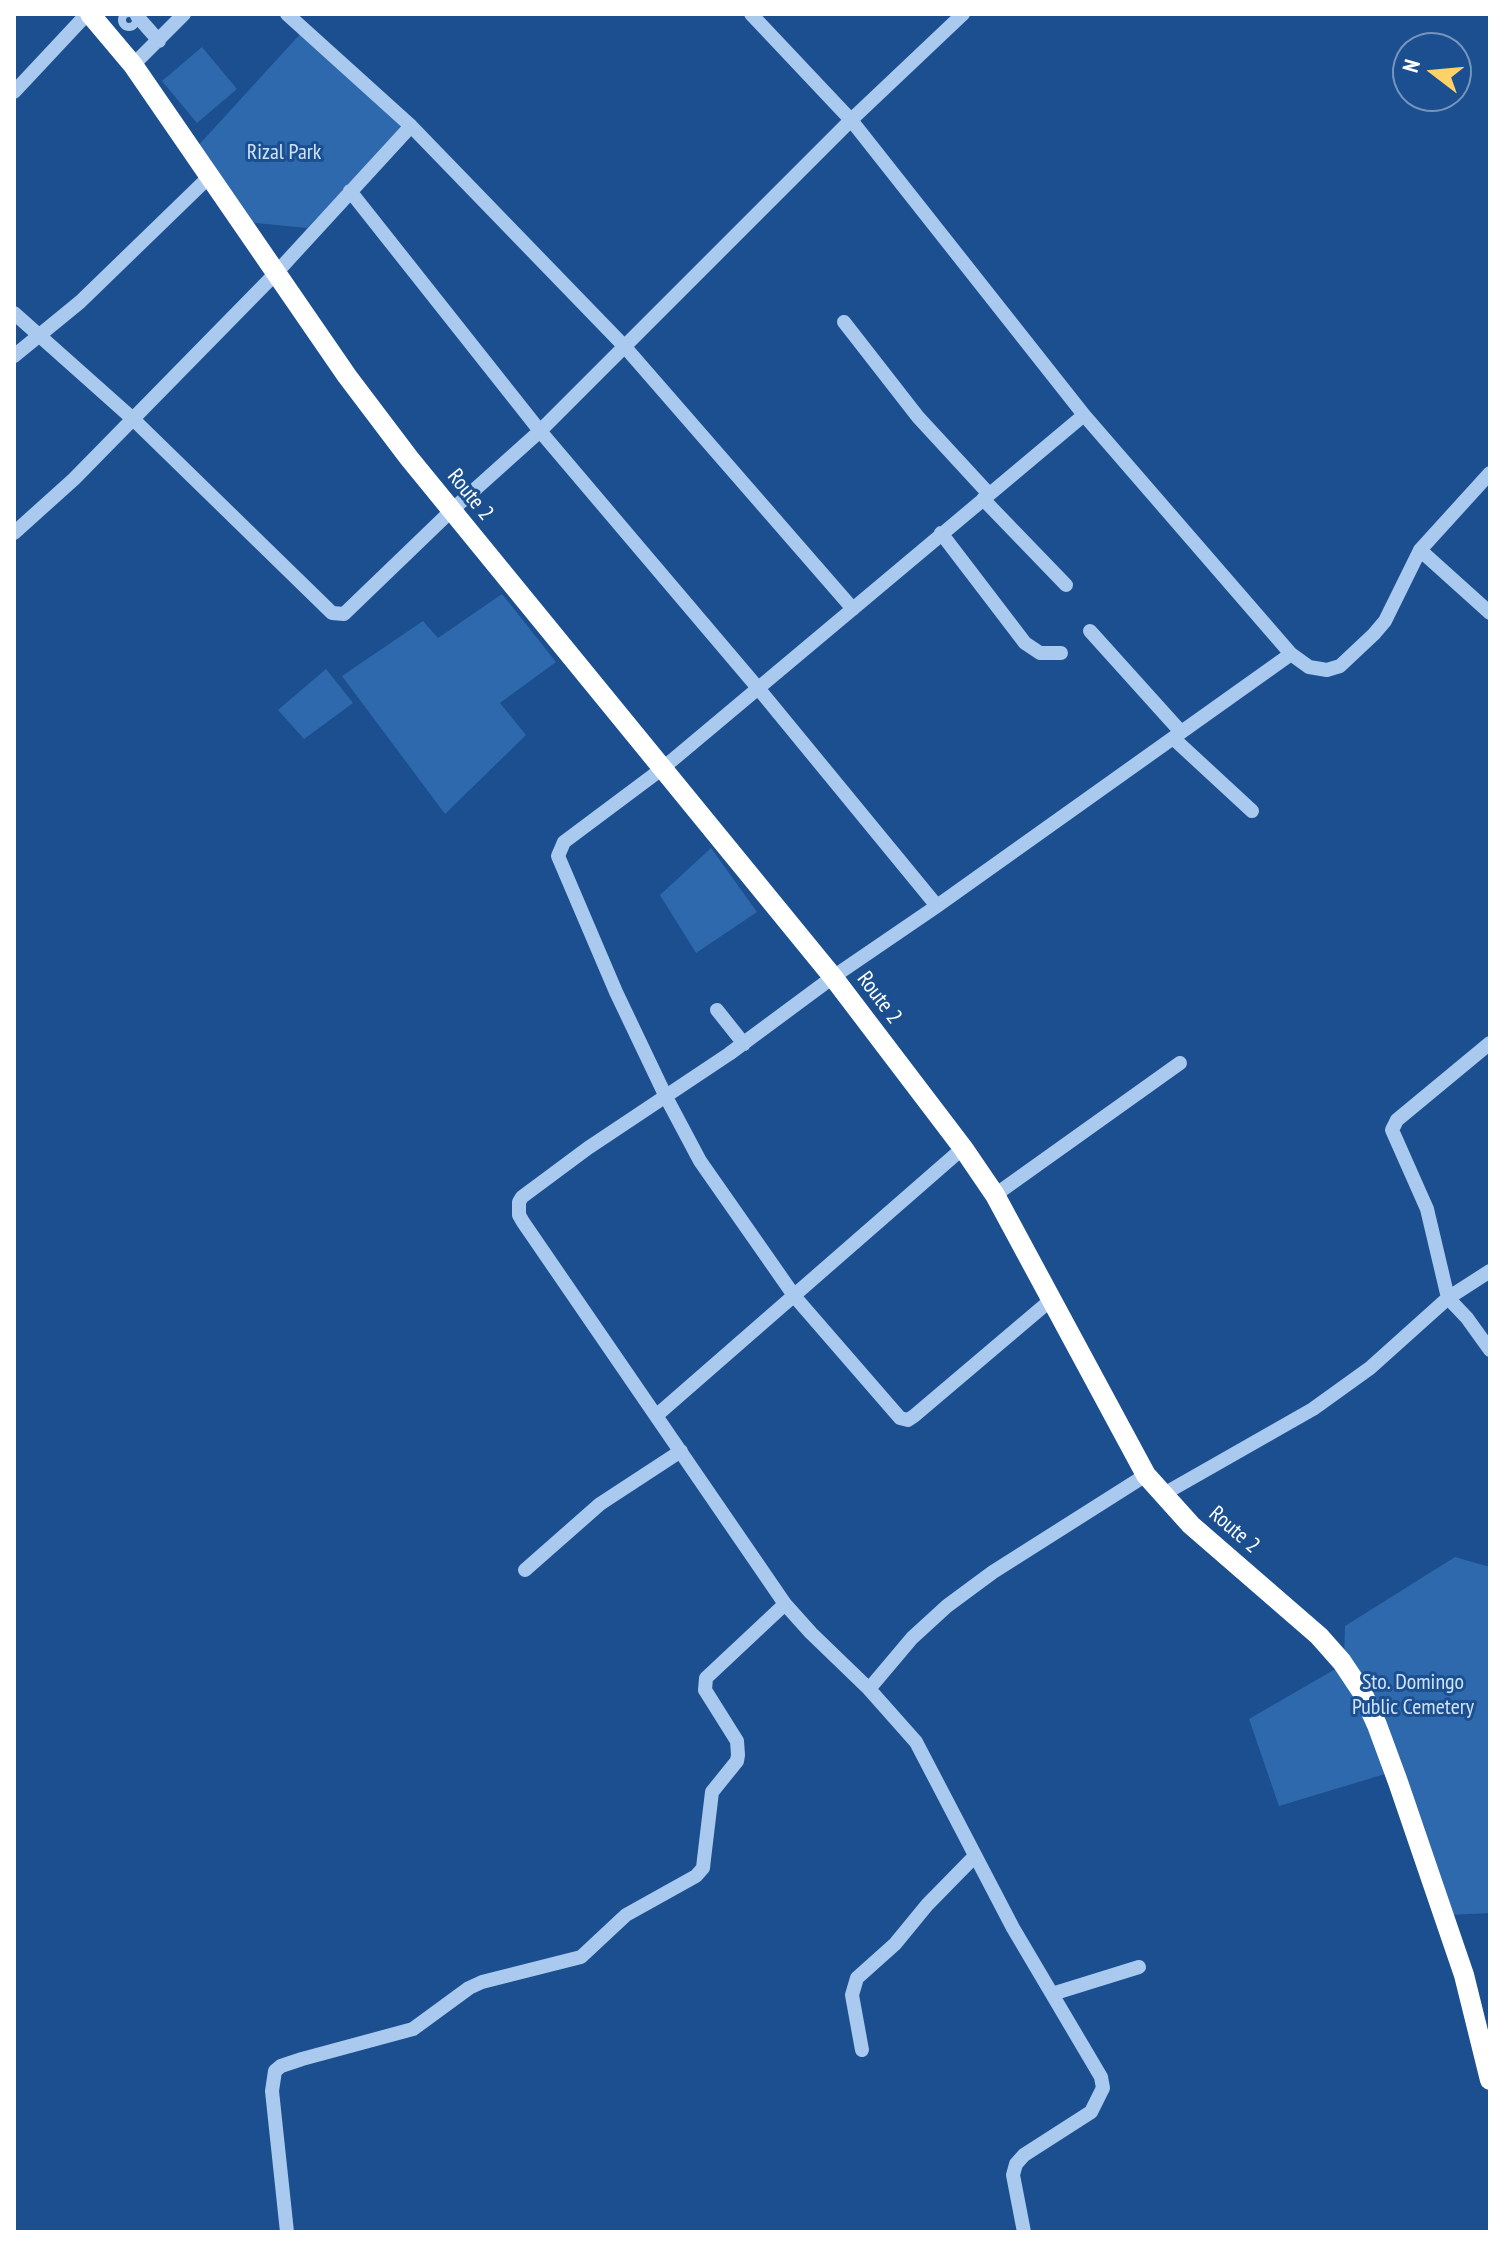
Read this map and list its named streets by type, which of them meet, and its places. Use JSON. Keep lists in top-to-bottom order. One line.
{"streets":{"highway":["Route 2"]},"parks":["Rizal Park","Sto. Domingo Public Cemetery"],"north":"left"}
